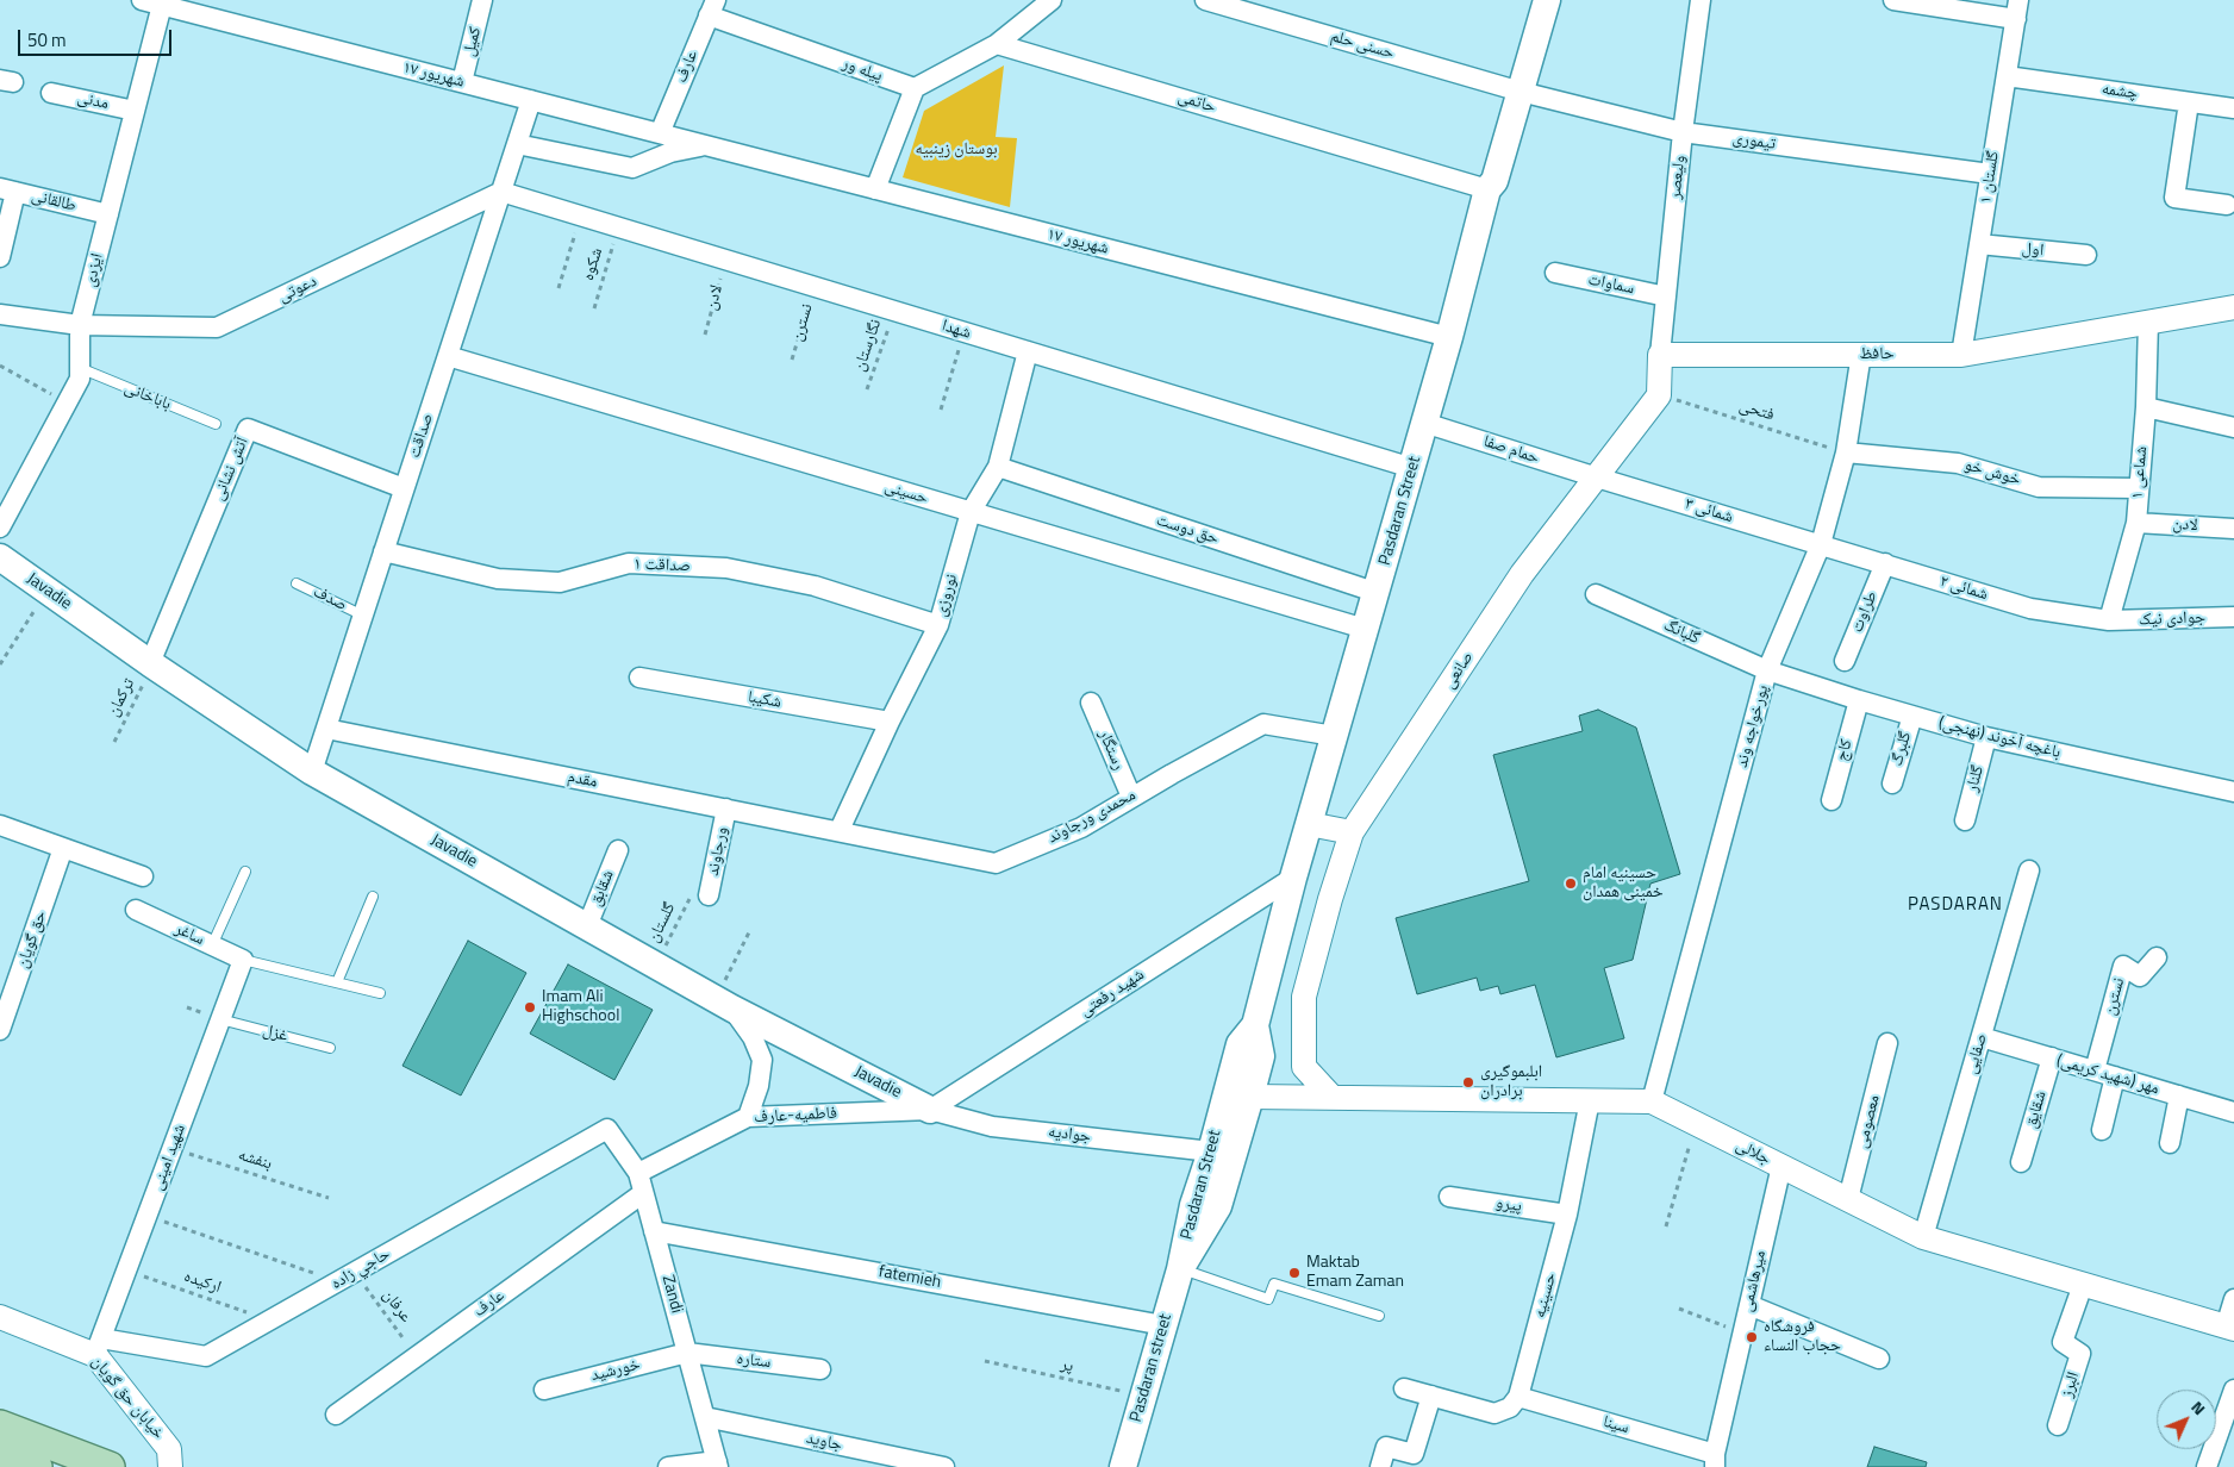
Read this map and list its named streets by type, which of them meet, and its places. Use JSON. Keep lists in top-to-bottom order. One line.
{"streets":{"main road":["Pasdaran Street","Javadie","Pasdaran street"],"street":["کمیل","حسنی حلم","عارف","پیله ور","۱۷ شهریور","چشمه","مدنی","حاتمی","تیموری","ولیعصر","گلستان ۱","طالقانی","اول","ایزدی","سماوات","دعوتی","لادن","نسترن","شهدا","حافظ","صداقت","حمام صفا","آتش نشانی","خوش خو","شماعی ۱","حسینی","شمائی ۳","حق دوست","صداقت ۱","شمائی ۲","نوروزی","طراوت","جوادی نیک","گلبانگ","صانعی","شکیبا","پورخواجه وند","باغچه آخوند (نهنجی)","گلبرگ","رستگار","کاج","گلنار","مقدم","محمدی ورجاوند","ورجاوند","شقابق","ساغر","حق گویان","شهید رفعتی","صفایی","مهر (شهید کریمی)","شقایق","فاطمیه-عارف","معصومی","جوادیه","جلالی","شهید امینی","پیرو","حاجي زاده","fatemieh","میرهاشمی","Zandi","حسینیه","ستاره","خورشید","البرز","خیابان حق گویان","سینا","جاوید"],"lane":["باباخانی","صدف","غزل"],"path":["شکوه","نگارستان","فتحی","ترکمان","گلستان","بنفشه","ارکیده","عرفان","پر"]},"crossings":[["کمیل","۱۷ شهریور"],["حسنی حلم","تیموری"],["حسنی حلم","Pasdaran Street"],["عارف","پیله ور"],["عارف","۱۷ شهریور"],["عارف","Zandi"],["عارف","عرفان"],["۱۷ شهریور","ایزدی"],["۱۷ شهریور","صداقت"],["۱۷ شهریور","Pasdaran Street"],["چشمه","گلستان ۱"],["مدنی","ایزدی"],["حاتمی","Pasdaran Street"],["تیموری","ولیعصر"],["تیموری","گلستان ۱"],["تیموری","Pasdaran Street"],["ولیعصر","سماوات"],["ولیعصر","حافظ"],["گلستان ۱","اول"],["گلستان ۱","حافظ"],["طالقانی","ایزدی"],["شکوه","شهدا"],["ایزدی","دعوتی"],["ایزدی","باباخانی"],["دعوتی","شهدا"],["دعوتی","صداقت"],["لادن","شهدا"],["لادن","شماعی ۱"],["نسترن","شهدا"],["نسترن","مهر (شهید کریمی)"],["شهدا","نگارستان"],["شهدا","صداقت"],["شهدا","Pasdaran Street"],["شهدا","نوروزی"],["حافظ","شماعی ۱"],["حافظ","پورخواجه وند"],["فتحی","خوش خو"],["فتحی","پورخواجه وند"],["صداقت","آتش نشانی"],["صداقت","حسینی"],["صداقت","صداقت ۱"],["صداقت","Javadie"],["صداقت","صدف"],["صداقت","مقدم"],["حمام صفا","Pasdaran Street"],["حمام صفا","شمائی ۳"],["حمام صفا","صانعی"],["آتش نشانی","Javadie"],["آتش نشانی","ترکمان"],["خوش خو","شماعی ۱"],["خوش خو","پورخواجه وند"],["شماعی ۱","شمائی ۲"],["شماعی ۱","جوادی نیک"],["حسینی","Pasdaran Street"],["حسینی","نوروزی"],["Pasdaran Street","حق دوست"],["Pasdaran Street","محمدی ورجاوند"],["Pasdaran Street","شهید رفعتی"],["Pasdaran Street","جوادیه"],["Pasdaran Street","جلالی"],["Pasdaran Street","Pasdaran street"],["شمائی ۳","شمائی ۲"],["شمائی ۳","صانعی"],["شمائی ۳","پورخواجه وند"],["حق دوست","نوروزی"],["صداقت ۱","نوروزی"],["شمائی ۲","طراوت"],["شمائی ۲","جوادی نیک"],["شمائی ۲","پورخواجه وند"],["Javadie","ترکمان"],["Javadie","شقابق"],["Javadie","گلستان"],["Javadie","شهید رفعتی"],["Javadie","فاطمیه-عارف"],["Javadie","جوادیه"],["نوروزی","شکیبا"],["نوروزی","مقدم"],["نوروزی","محمدی ورجاوند"],["گلبانگ","پورخواجه وند"],["گلبانگ","باغچه آخوند (نهنجی)"],["صانعی","جلالی"],["پورخواجه وند","باغچه آخوند (نهنجی)"],["پورخواجه وند","جلالی"],["باغچه آخوند (نهنجی)","گلبرگ"],["باغچه آخوند (نهنجی)","کاج"],["باغچه آخوند (نهنجی)","گلنار"],["رستگار","محمدی ورجاوند"],["مقدم","محمدی ورجاوند"],["مقدم","ورجاوند"],["ورجاوند","گلستان"],["ساغر","شهید امینی"],["شهید رفعتی","فاطمیه-عارف"],["شهید رفعتی","جوادیه"],["غزل","شهید امینی"],["صفایی","مهر (شهید کریمی)"],["صفایی","جلالی"],["مهر (شهید کریمی)","شقایق"],["فاطمیه-عارف","جوادیه"],["فاطمیه-عارف","Zandi"],["معصومی","جلالی"],["جلالی","میرهاشمی"],["جلالی","حسینیه"],["جلالی","البرز"],["شهید امینی","بنفشه"],["شهید امینی","حاجي زاده"],["شهید امینی","ارکیده"],["شهید امینی","خیابان حق گویان"],["پیرو","حسینیه"],["حاجي زاده","ارکیده"],["حاجي زاده","Zandi"],["حاجي زاده","عرفان"],["حاجي زاده","خیابان حق گویان"],["fatemieh","Zandi"],["fatemieh","Pasdaran street"],["میرهاشمی","سینا"],["Zandi","ستاره"],["Zandi","خورشید"],["Zandi","جاوید"],["حسینیه","سینا"],["ستاره","خورشید"],["پر","Pasdaran street"]],"districts":["PASDARAN"],"parks":["بوستان زینبیه"],"places":["حسینیه امام خمینی همدان","Imam Ali Highschool","ابلبموگیری برادران","Maktab Emam Zaman","فروشگاه حجاب النساء"],"scale_bar":"50 m","north":"top right"}
